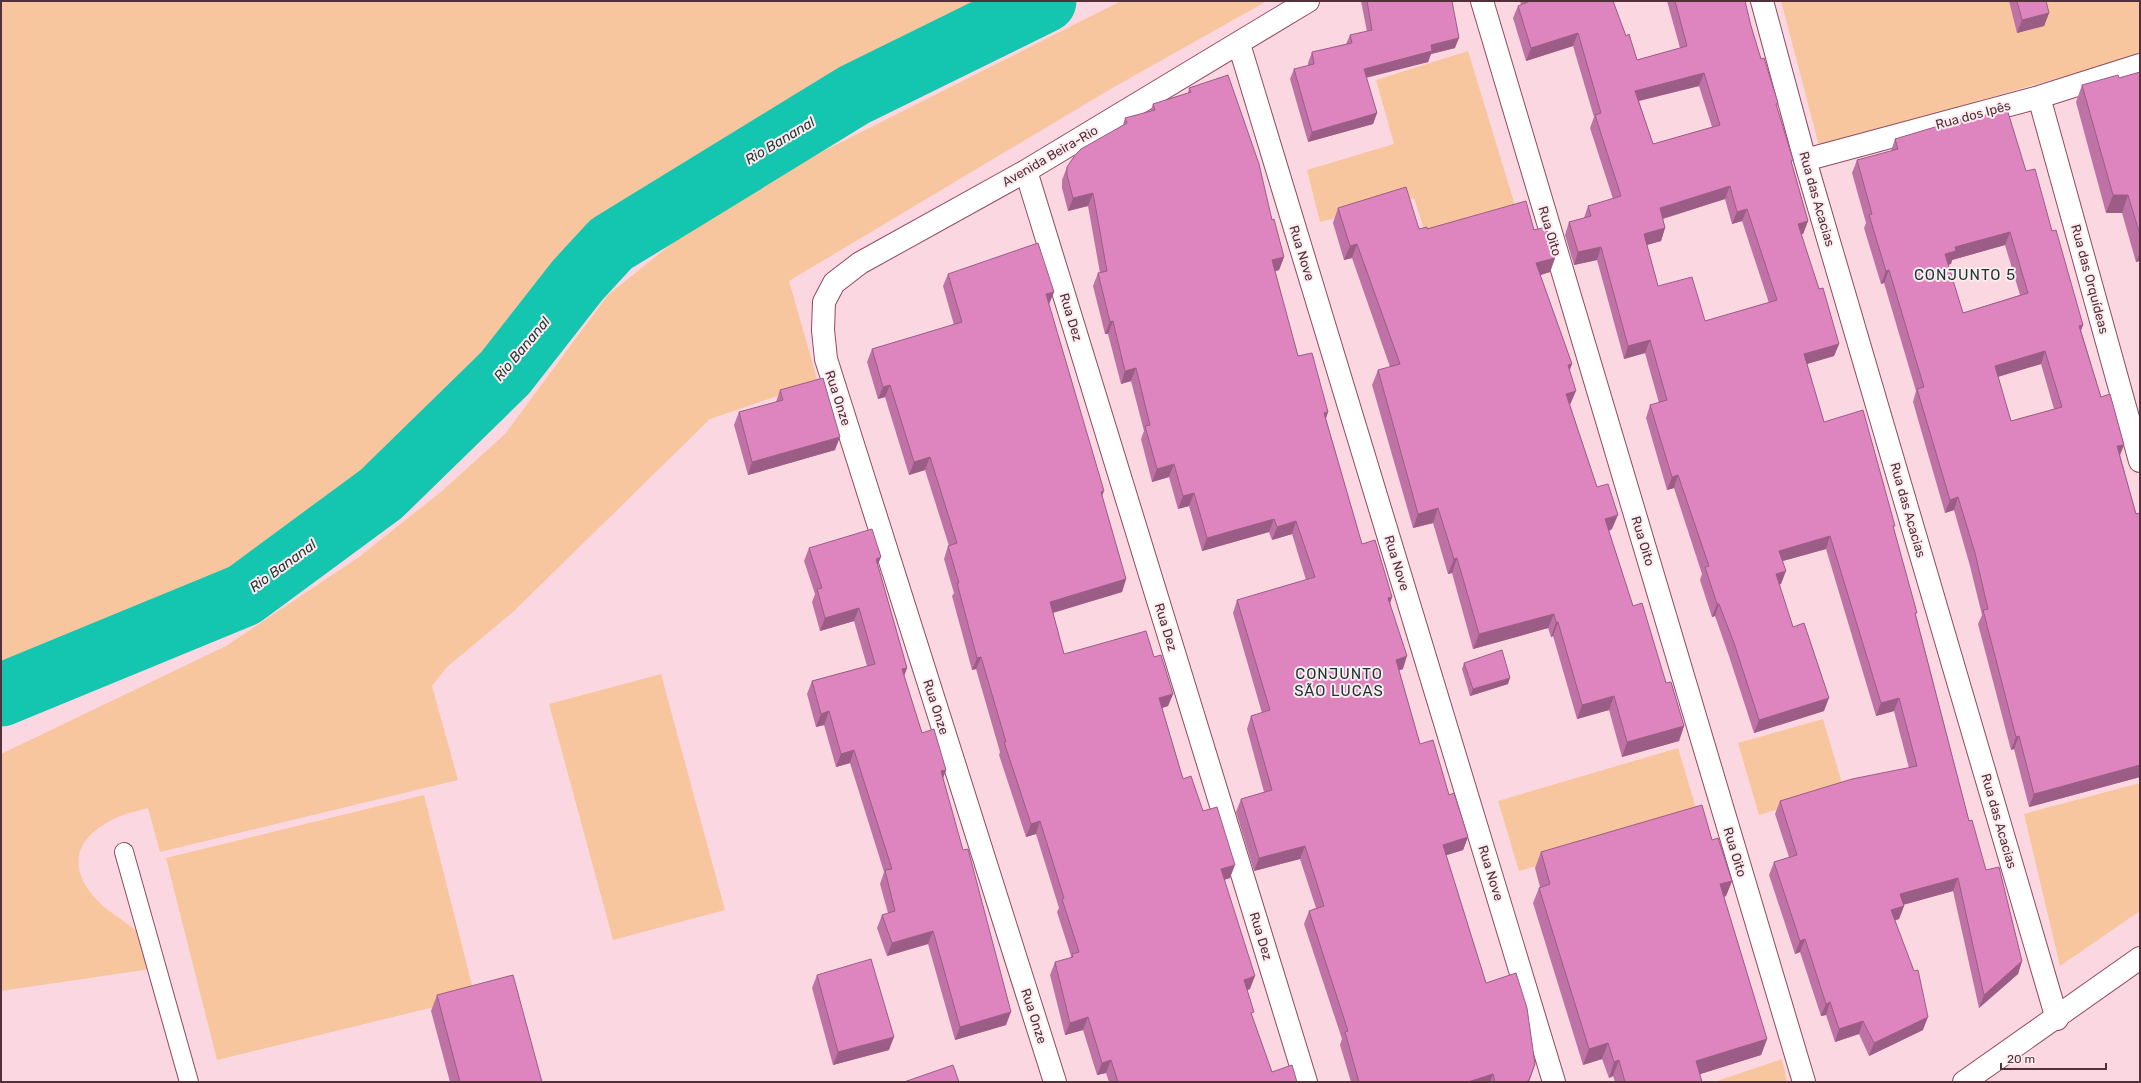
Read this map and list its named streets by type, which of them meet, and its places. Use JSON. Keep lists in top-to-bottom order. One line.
{"streets":{"street":["Rua dos Ipês","Avenida Beira-Rio","Rua das Acacias","Rua Oito","Rua Nove","Rua das Orquídeas","Rua Dez","Rua Onze"]},"crossings":[["Rua dos Ipês","Rua das Acacias"],["Rua dos Ipês","Rua das Orquídeas"],["Avenida Beira-Rio","Rua Nove"],["Avenida Beira-Rio","Rua Dez"],["Avenida Beira-Rio","Rua Onze"]],"districts":["CONJUNTO 5","CONJUNTO SÃO LUCAS"],"water":["Rio Bananal"],"scale_bar":"20 m"}
